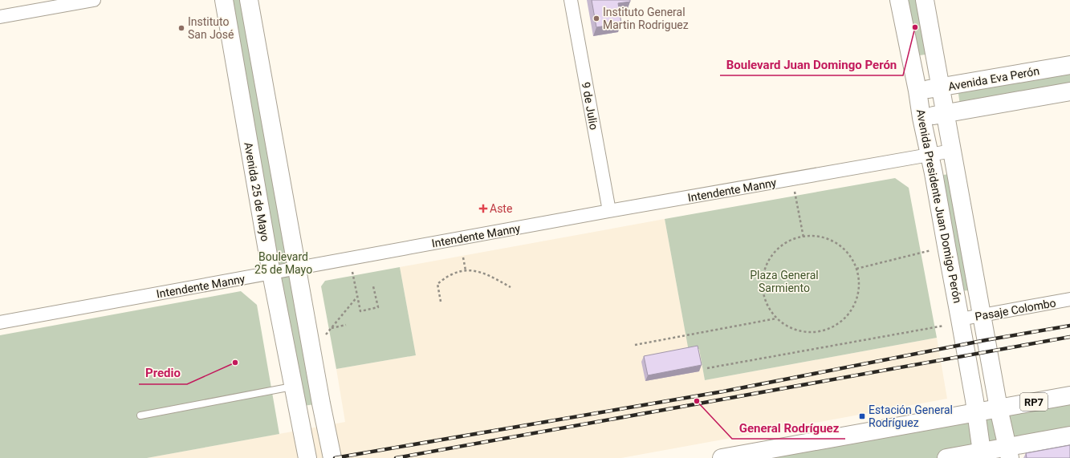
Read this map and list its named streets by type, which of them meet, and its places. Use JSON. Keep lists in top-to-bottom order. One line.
{"streets":{"main road":["Avenida Eva Perón","Avenida 25 de Mayo","Avenida Presidente Juan Domigo Perón","RP7"],"street":["9 de Julio","Intendente Manny","Pasaje Colombo"]},"crossings":[["Avenida Eva Perón","Avenida Presidente Juan Domigo Perón"],["9 de Julio","Intendente Manny"],["Intendente Manny","Avenida 25 de Mayo"],["Intendente Manny","Avenida Presidente Juan Domigo Perón"],["Avenida Presidente Juan Domigo Perón","Pasaje Colombo"],["Avenida Presidente Juan Domigo Perón","RP7"]],"parks":["Boulevard 25 de Mayo","Plaza General Sarmiento"],"places":{"other":["Instituto General Martin Rodriguez","Boulevard Juan Domingo Perón","Instituto San José","Predio","General Rodríguez"],"health":["Aste"],"transit":["Estación General Rodríguez"]}}
